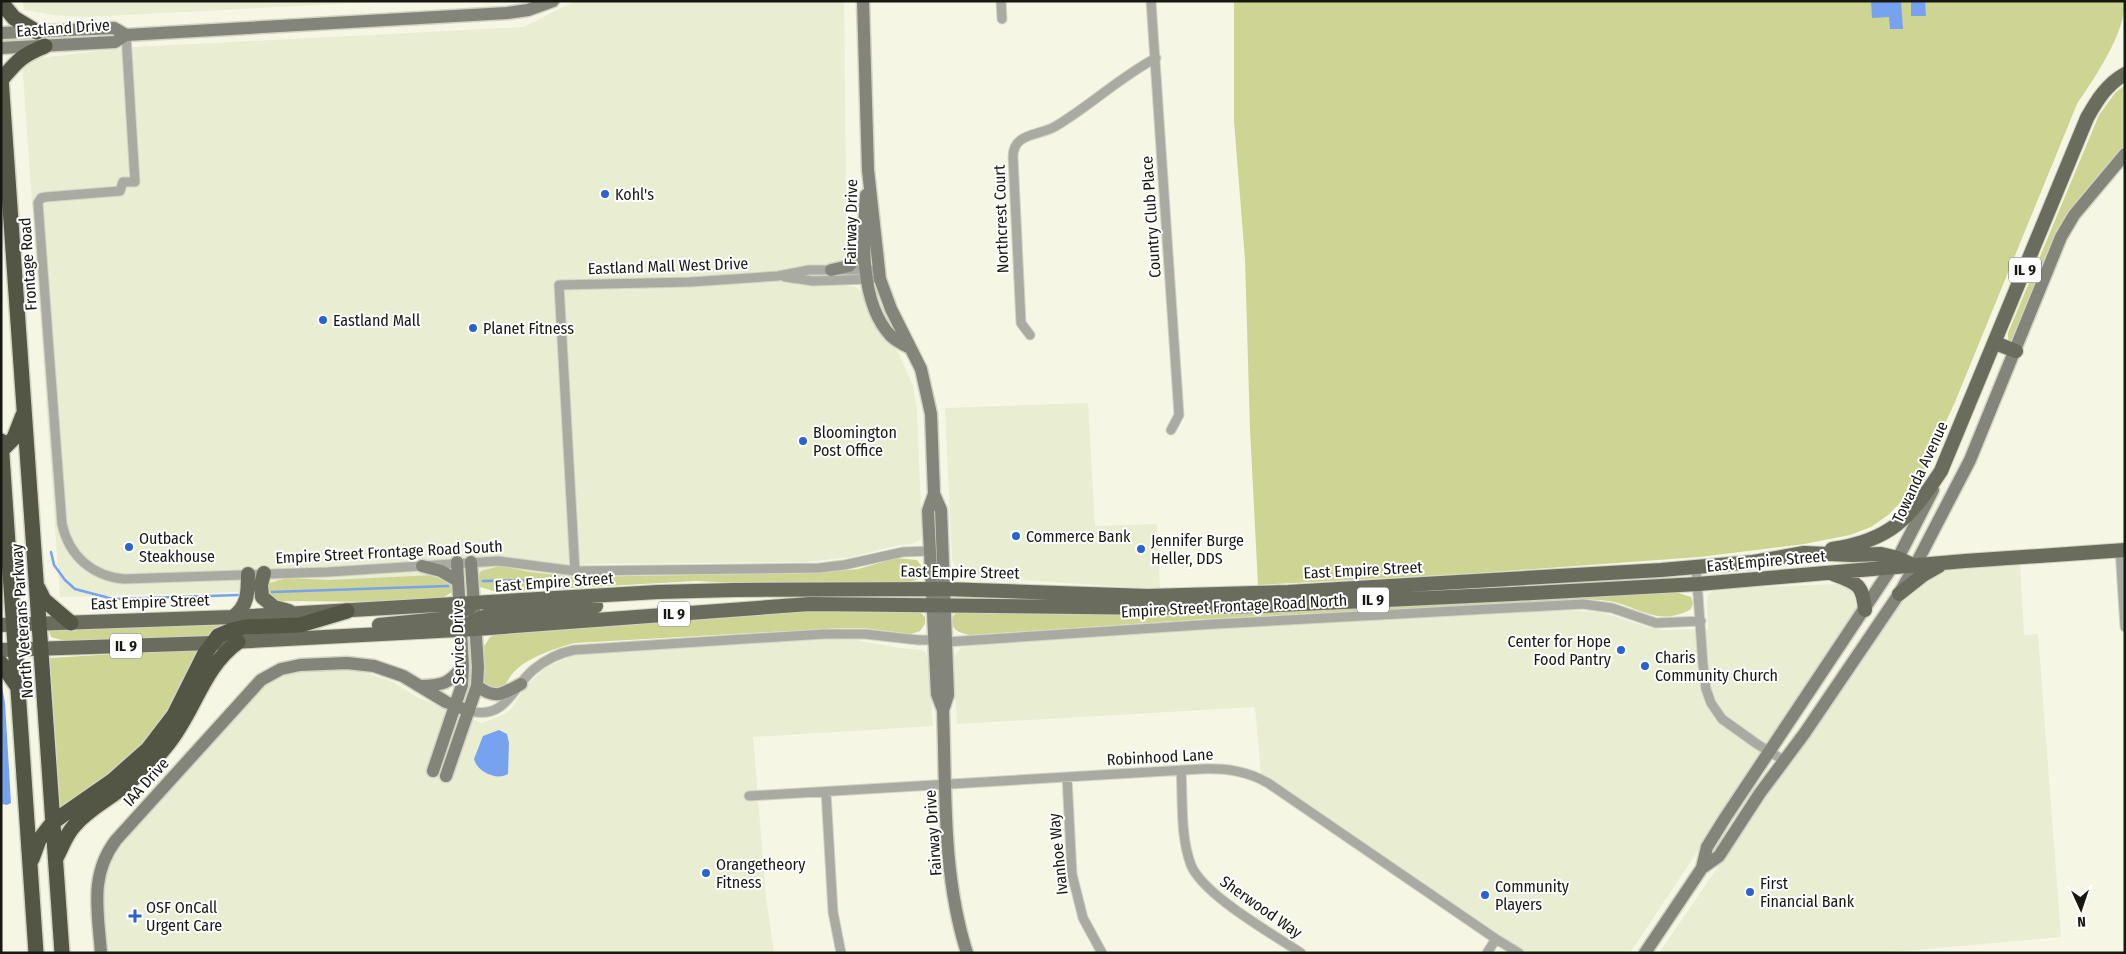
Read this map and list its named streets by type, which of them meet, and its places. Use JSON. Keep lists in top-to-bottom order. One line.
{"streets":{"highway":["North Veterans Parkway"],"main road":["Eastland Drive","Fairway Drive","IL 9","Towanda Avenue","East Empire Street","Empire Street Frontage Road North","Service Drive","IAA Drive"],"street":["Country Club Place","Northcrest Court","Frontage Road","Eastland Mall West Drive","Empire Street Frontage Road South","Robinhood Lane","Ivanhoe Way","Sherwood Way"]},"crossings":[["Eastland Drive","Frontage Road"],["Country Club Place","Northcrest Court"],["Fairway Drive","Eastland Mall West Drive"],["Fairway Drive","Empire Street Frontage Road South"],["Fairway Drive","East Empire Street"],["Fairway Drive","Empire Street Frontage Road North"],["Fairway Drive","Robinhood Lane"],["Frontage Road","Empire Street Frontage Road South"],["Eastland Mall West Drive","Empire Street Frontage Road South"],["IL 9","Towanda Avenue"],["IL 9","East Empire Street"],["Towanda Avenue","East Empire Street"],["Empire Street Frontage Road South","Service Drive"],["East Empire Street","North Veterans Parkway"],["East Empire Street","Service Drive"],["Empire Street Frontage Road North","Service Drive"],["Empire Street Frontage Road North","IAA Drive"],["Robinhood Lane","Ivanhoe Way"],["Robinhood Lane","Sherwood Way"]],"places":{"other":["Kohl's","Eastland Mall","Planet Fitness","Bloomington Post Office","Commerce Bank","Outback Steakhouse","Jennifer Burge Heller, DDS","Center for Hope Food Pantry","Charis Community Church","Orangetheory Fitness","First Financial Bank","Community Players"],"health":["OSF OnCall Urgent Care"]},"north":"bottom"}
